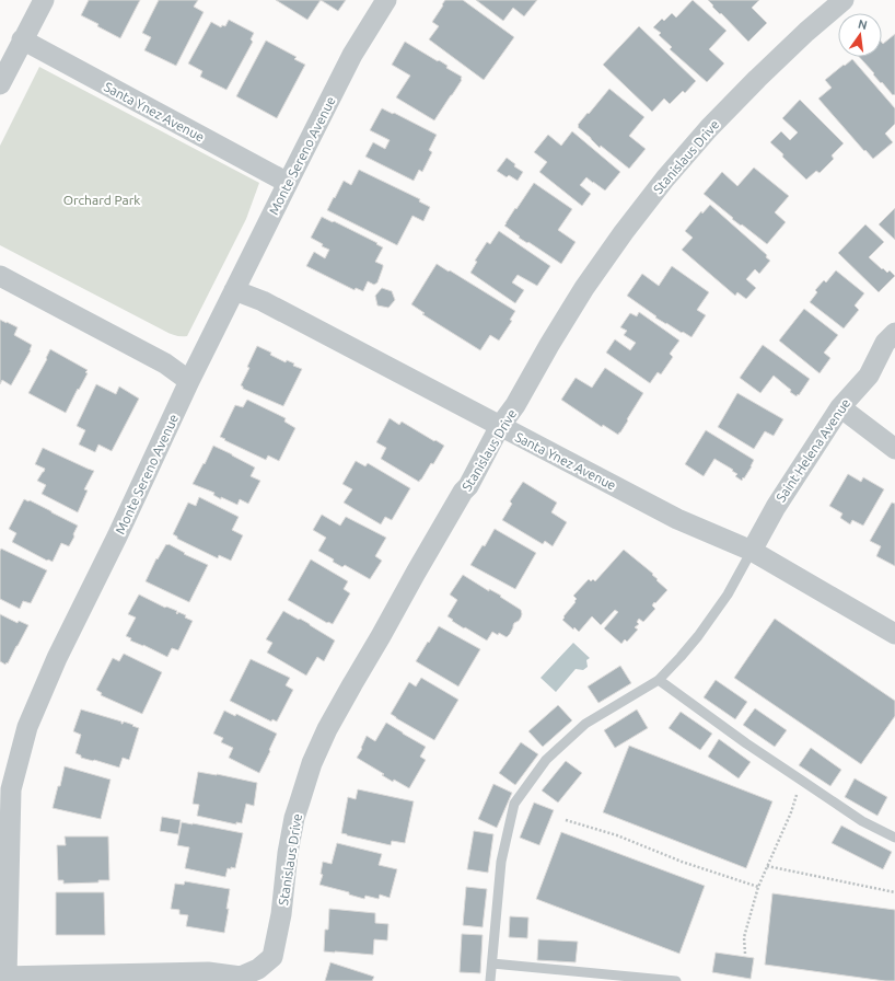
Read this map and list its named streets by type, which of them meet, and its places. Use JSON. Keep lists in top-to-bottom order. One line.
{"streets":{"street":["Santa Ynez Avenue","Monte Sereno Avenue","Stanislaus Drive","Saint Helena Avenue"]},"crossings":[["Santa Ynez Avenue","Monte Sereno Avenue"],["Santa Ynez Avenue","Stanislaus Drive"],["Santa Ynez Avenue","Saint Helena Avenue"],["Monte Sereno Avenue","Stanislaus Drive"]],"parks":["Orchard Park"],"north":"top"}
